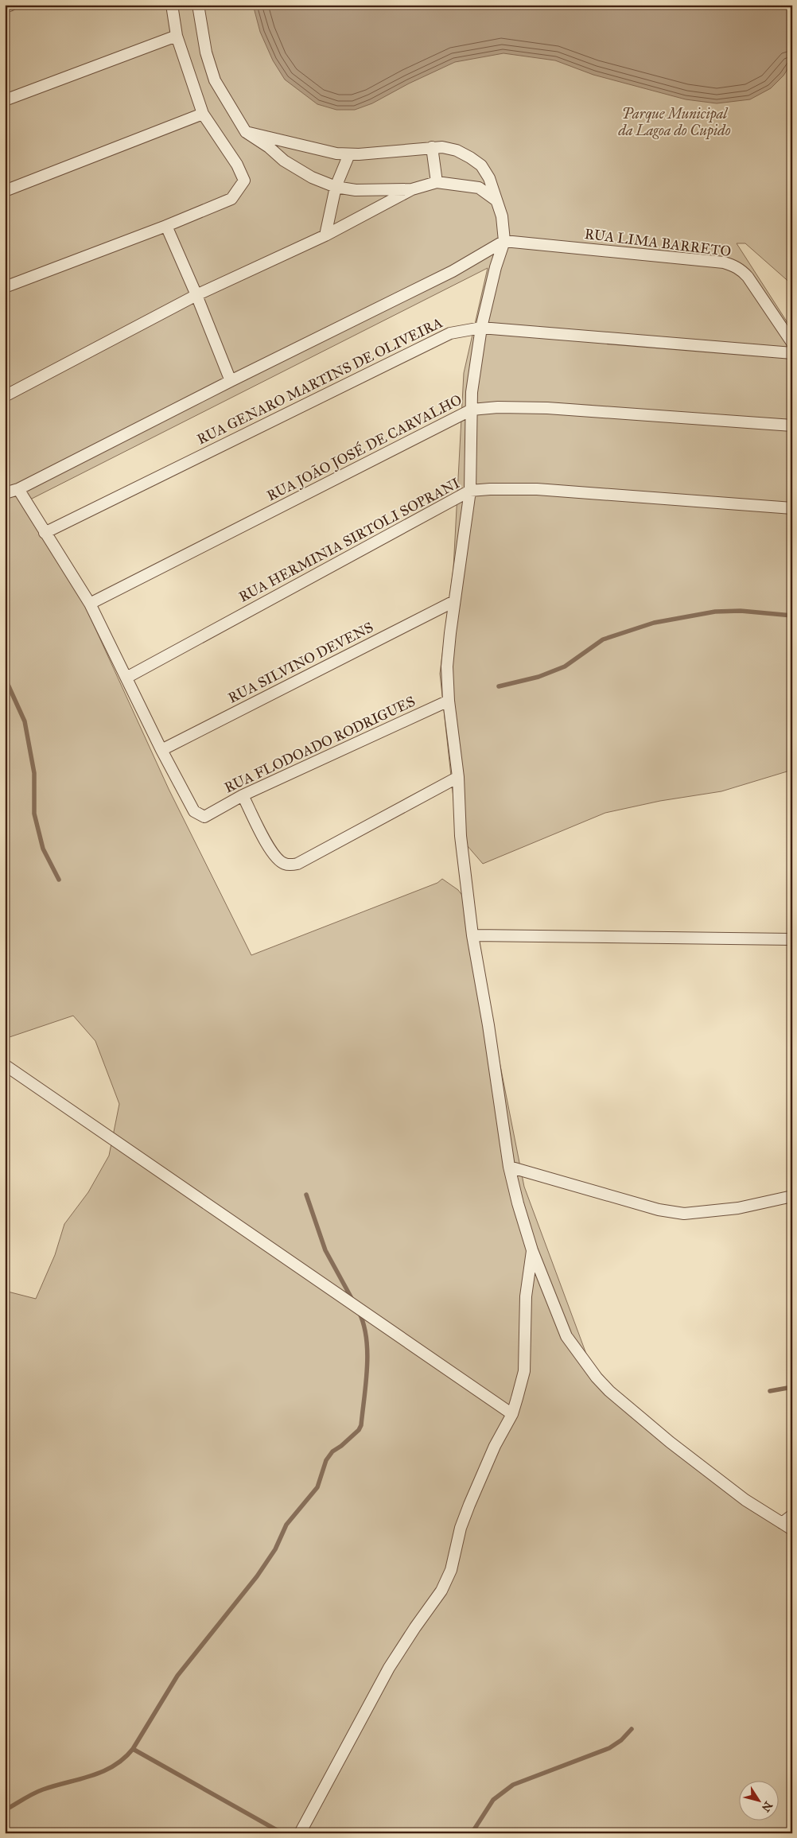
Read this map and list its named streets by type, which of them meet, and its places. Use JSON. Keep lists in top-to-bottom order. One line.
{"streets":{"street":["RUA LIMA BARRETO","RUA GENARO MARTINS DE OLIVEIRA","RUA JOÃO JOSÉ DE CARVALHO","RUA HERMINIA SIRTOLI SOPRANI","RUA SILVINO DEVENS","RUA FLODOADO RODRIGUES"]},"crossings":[["RUA SILVINO DEVENS","RUA FLODOADO RODRIGUES"]],"parks":["Parque Municipal da Lagoa do Cupido"],"north":"bottom right"}
